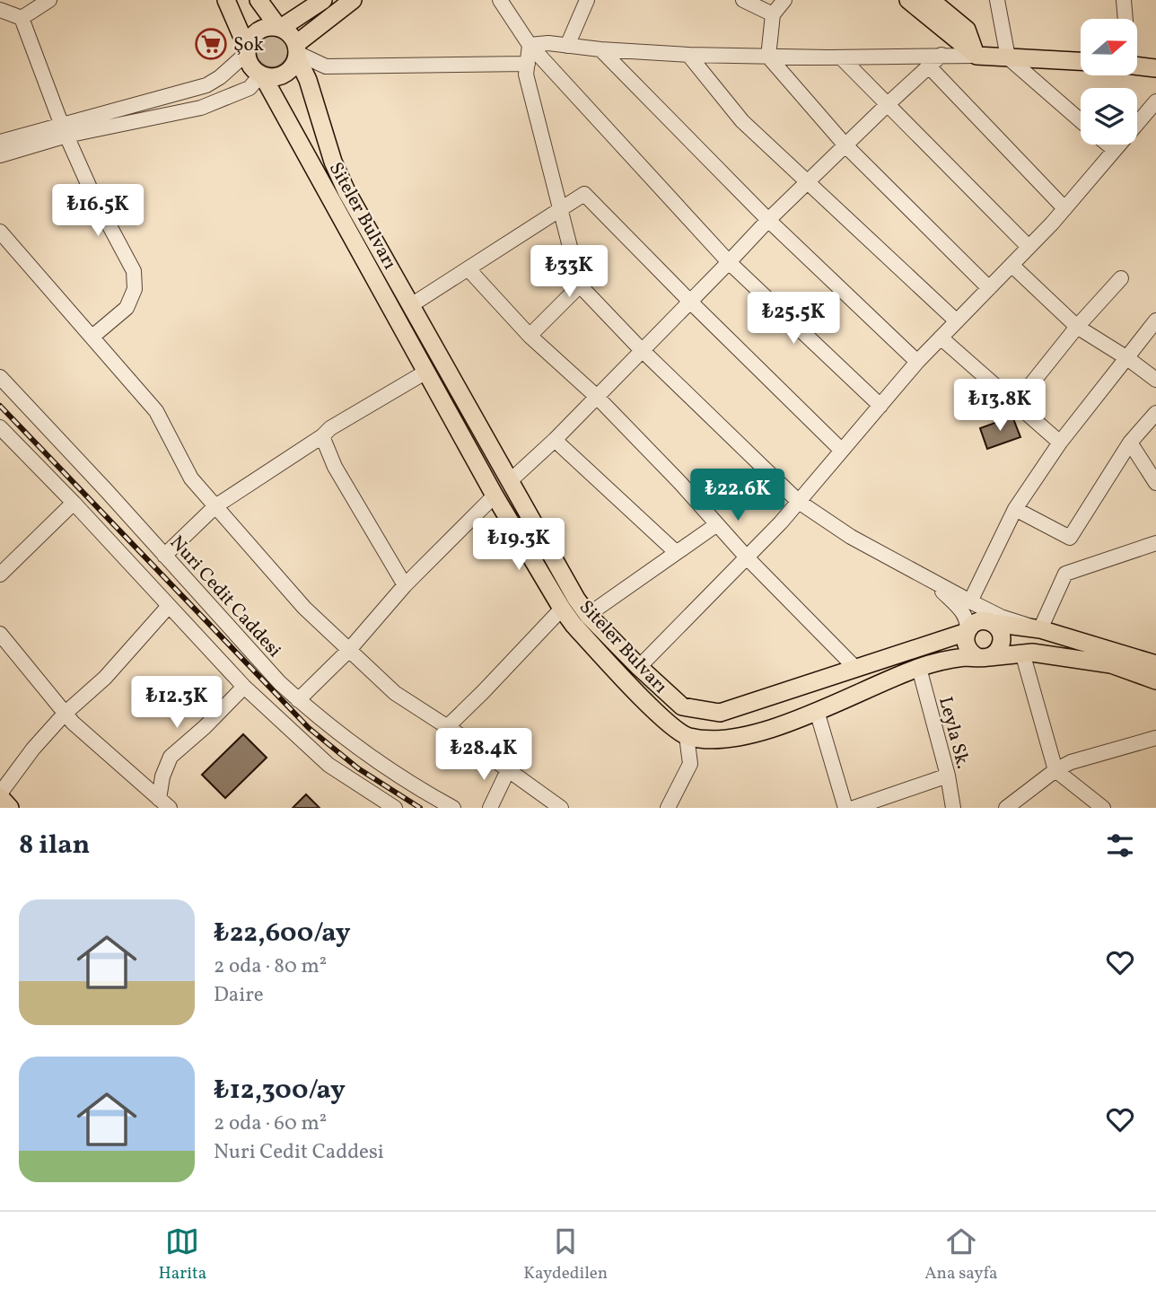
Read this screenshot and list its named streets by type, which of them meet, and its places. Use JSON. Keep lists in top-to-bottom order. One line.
{"streets":{"main road":["Siteler Bulvarı"],"street":["Nuri Cedit Caddesi","Leyla Sk."]},"places":{"supermarket":["Şok"]},"north":"right","page":{"price":["₺16.5K","₺33K","₺25.5K","₺13.8K","₺22.6K","₺19.3K","₺12.3K","₺28.4K"],"heading":"8 ilan","list":[{"name":"₺22,600/ay","note":"2 oda · 80 m² · Daire"},{"name":"₺12,300/ay","note":"2 oda · 60 m² · Nuri Cedit Caddesi"}],"tabs":["Harita","Kaydedilen","Ana sayfa"]}}
